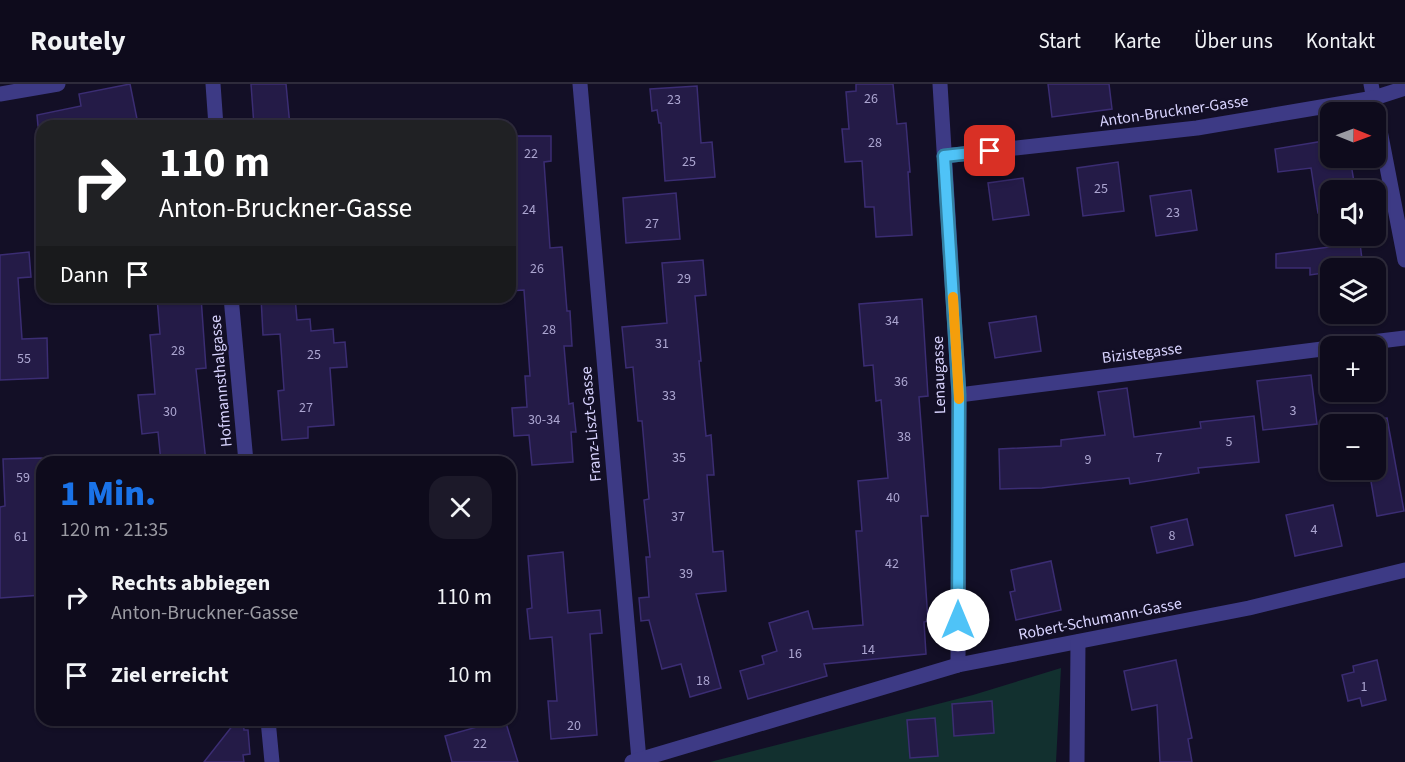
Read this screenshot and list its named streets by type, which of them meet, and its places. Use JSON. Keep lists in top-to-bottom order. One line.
{"streets":{"street":["Anton-Bruckner-Gasse","Bizistegasse","Lenaugasse","Hofmannsthalgasse","Franz-Liszt-Gasse","Robert-Schumann-Gasse"]},"crossings":[["Anton-Bruckner-Gasse","Lenaugasse"],["Bizistegasse","Lenaugasse"],["Lenaugasse","Robert-Schumann-Gasse"],["Franz-Liszt-Gasse","Robert-Schumann-Gasse"]],"house_numbers":["26","23","28","22","25","25","24","23","27","26","29","34","28","31","28","25","55","36","33","27","3","30","30-34","38","5","35","7","9","59","40","37","4","8","61","42","39","14","16","18","1","20","22"],"north":"right","page":{"header":"Routely","nav":["Start","Karte","Über uns","Kontakt"],"map_buttons":["+","−"],"turn":["110 m","Anton-Bruckner-Gasse"],"then":"Dann","heading":["1 Min.","120 m · 21:35"],"list":[{"name":"Rechts abbiegen","note":"Anton-Bruckner-Gasse","value":"110 m"},{"name":"Ziel erreicht","value":"10 m"}]}}
